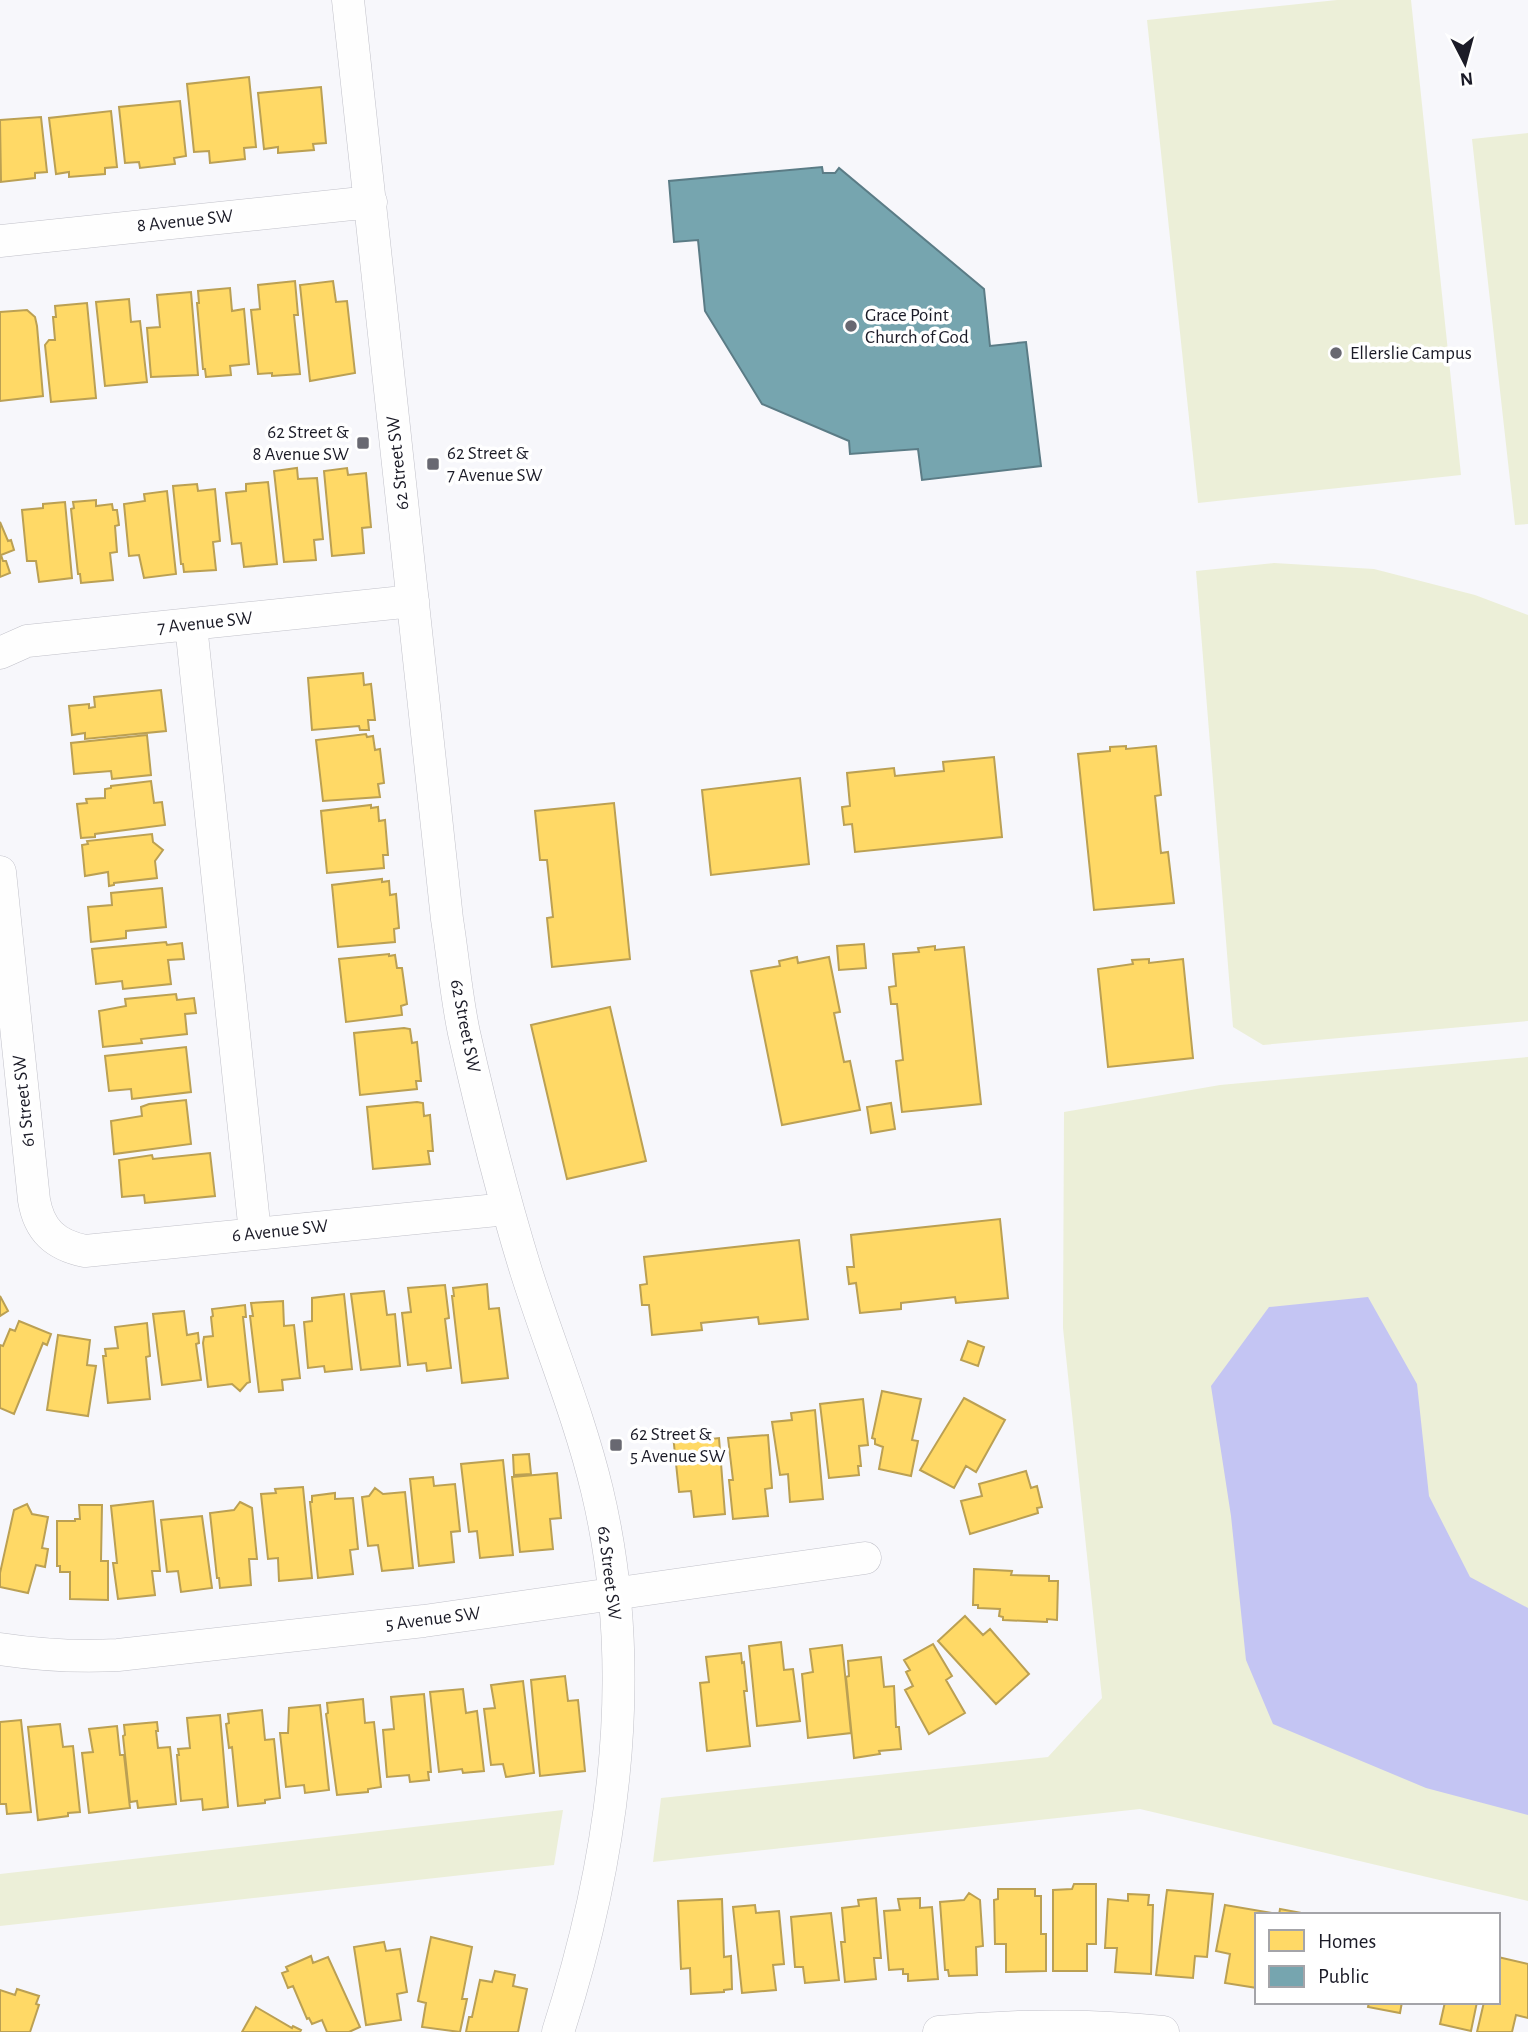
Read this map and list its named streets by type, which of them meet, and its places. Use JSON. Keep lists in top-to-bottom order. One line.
{"streets":{"street":["8 Avenue SW","62 Street SW","7 Avenue SW","61 Street SW","6 Avenue SW","5 Avenue SW"]},"crossings":[["8 Avenue SW","62 Street SW"],["62 Street SW","7 Avenue SW"],["62 Street SW","6 Avenue SW"],["62 Street SW","5 Avenue SW"],["61 Street SW","6 Avenue SW"]],"places":{"other":["Grace Point Church of God","Ellerslie Campus"],"transit":["62 Street & 8 Avenue SW","62 Street & 7 Avenue SW","62 Street & 5 Avenue SW"]},"legend":["Homes","Public"],"north":"bottom"}
